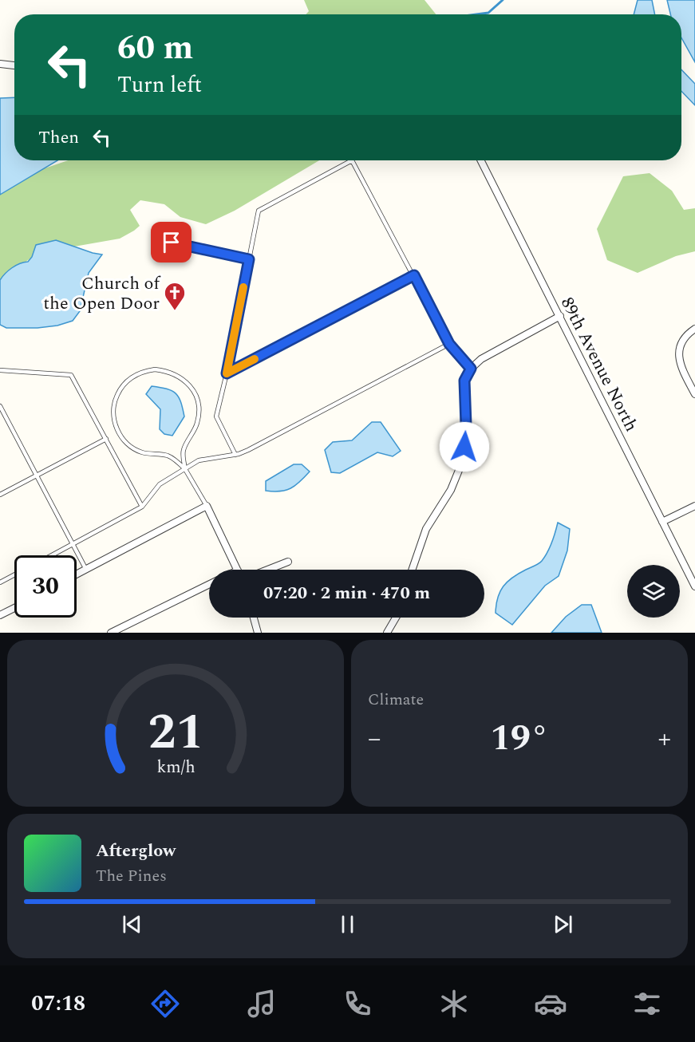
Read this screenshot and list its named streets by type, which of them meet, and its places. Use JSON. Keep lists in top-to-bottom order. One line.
{"streets":{"street":["89th Avenue North"]},"places":{"church":["Church of the Open Door"]},"page":{"turn":["60 m","Turn left"],"then":"Then","limit":"30","trip":"07:20 · 2 min · 470 m","tile":"Climate","heat":["−","19°","+"],"song":["Afterglow","The Pines"],"tabs":"07:18","gauge":["21","km/h"]}}
